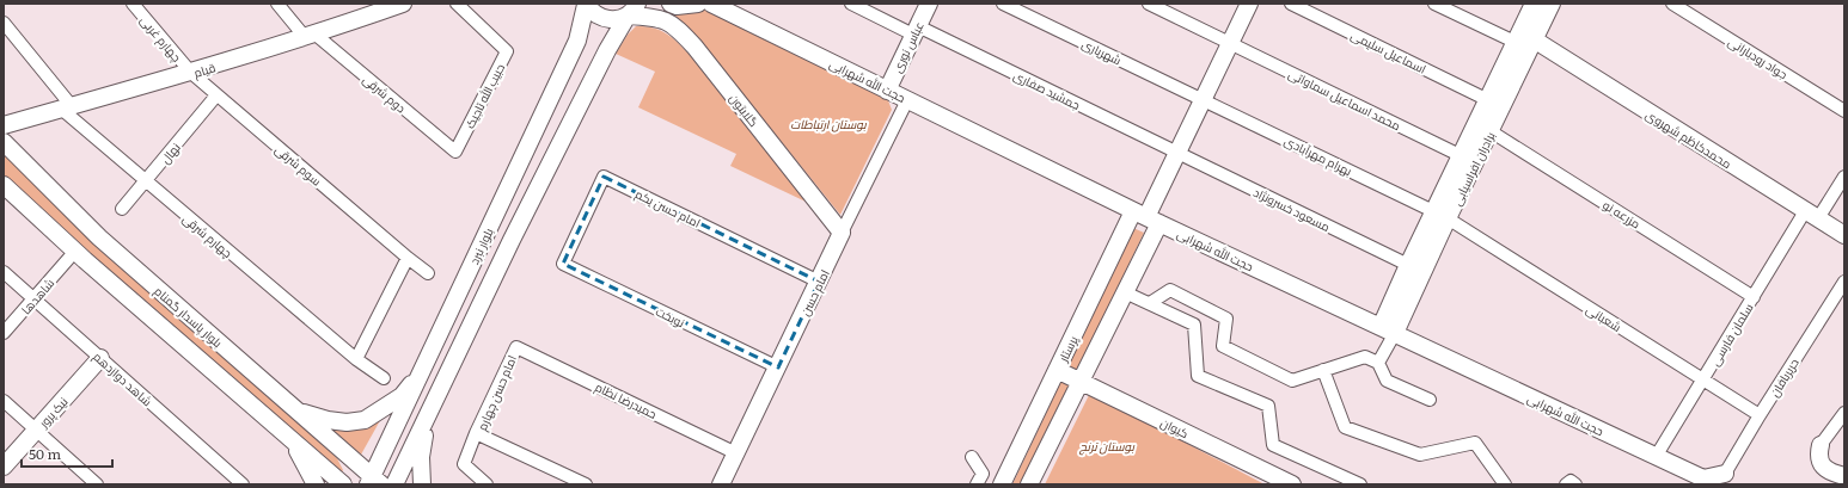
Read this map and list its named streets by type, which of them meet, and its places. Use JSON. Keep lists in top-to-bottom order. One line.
{"streets":{"street":["چهارم غربی","عباس نوری","شهریاری","اسماعیل سلیمی","جواد رودبارانی","قیام","حجت الله شهرابی","جمشید صفاری","دوم شرقی","حبیب الله تاجیک","محمد اسماعیل سماواتی","گلابتون","محمدکاظم شهروی","نهال","بهرام مهرآبادی","سوم شرقی","برادران افراسیابی","امام حسن یکم","مسعود خسرونژاد","مزرعه نو","چهارم شرقی","بلوار نبرد","امام حسن","شاهدها","بلوار پاسدار گمنام","نوبخت","شعبانی","سلمان فارسی","پرستار","حریربافان","شاهد دوازدهم","امام حسن چهارم","حمیدرضا نظام","نیک پرور","کیوان"]},"crossings":[["چهارم غربی","قیام"],["چهارم غربی","سوم شرقی"],["عباس نوری","حجت الله شهرابی"],["عباس نوری","جمشید صفاری"],["شهریاری","بهرام مهرآبادی"],["شهریاری","پرستار"],["اسماعیل سلیمی","برادران افراسیابی"],["قیام","دوم شرقی"],["قیام","سوم شرقی"],["قیام","چهارم شرقی"],["حجت الله شهرابی","برادران افراسیابی"],["حجت الله شهرابی","امام حسن"],["حجت الله شهرابی","سلمان فارسی"],["حجت الله شهرابی","پرستار"],["حجت الله شهرابی","حریربافان"],["جمشید صفاری","مسعود خسرونژاد"],["جمشید صفاری","پرستار"],["دوم شرقی","حبیب الله تاجیک"],["محمد اسماعیل سماواتی","برادران افراسیابی"],["محمد اسماعیل سماواتی","پرستار"],["گلابتون","بلوار نبرد"],["گلابتون","امام حسن"],["محمدکاظم شهروی","برادران افراسیابی"],["محمدکاظم شهروی","سلمان فارسی"],["نهال","سوم شرقی"],["نهال","چهارم شرقی"],["بهرام مهرآبادی","برادران افراسیابی"],["بهرام مهرآبادی","شعبانی"],["بهرام مهرآبادی","پرستار"],["برادران افراسیابی","مسعود خسرونژاد"],["برادران افراسیابی","مزرعه نو"],["برادران افراسیابی","شعبانی"],["امام حسن یکم","امام حسن"],["امام حسن یکم","نوبخت"],["مسعود خسرونژاد","پرستار"],["مزرعه نو","سلمان فارسی"],["بلوار نبرد","بلوار پاسدار گمنام"],["امام حسن","نوبخت"],["امام حسن","حمیدرضا نظام"],["شاهدها","شاهد دوازدهم"],["شعبانی","سلمان فارسی"],["شعبانی","حریربافان"],["پرستار","کیوان"],["شاهد دوازدهم","نیک پرور"],["امام حسن چهارم","حمیدرضا نظام"]],"parks":["بوستان ارتباطات","بوستان ترنج"],"scale_bar":"50 m"}
